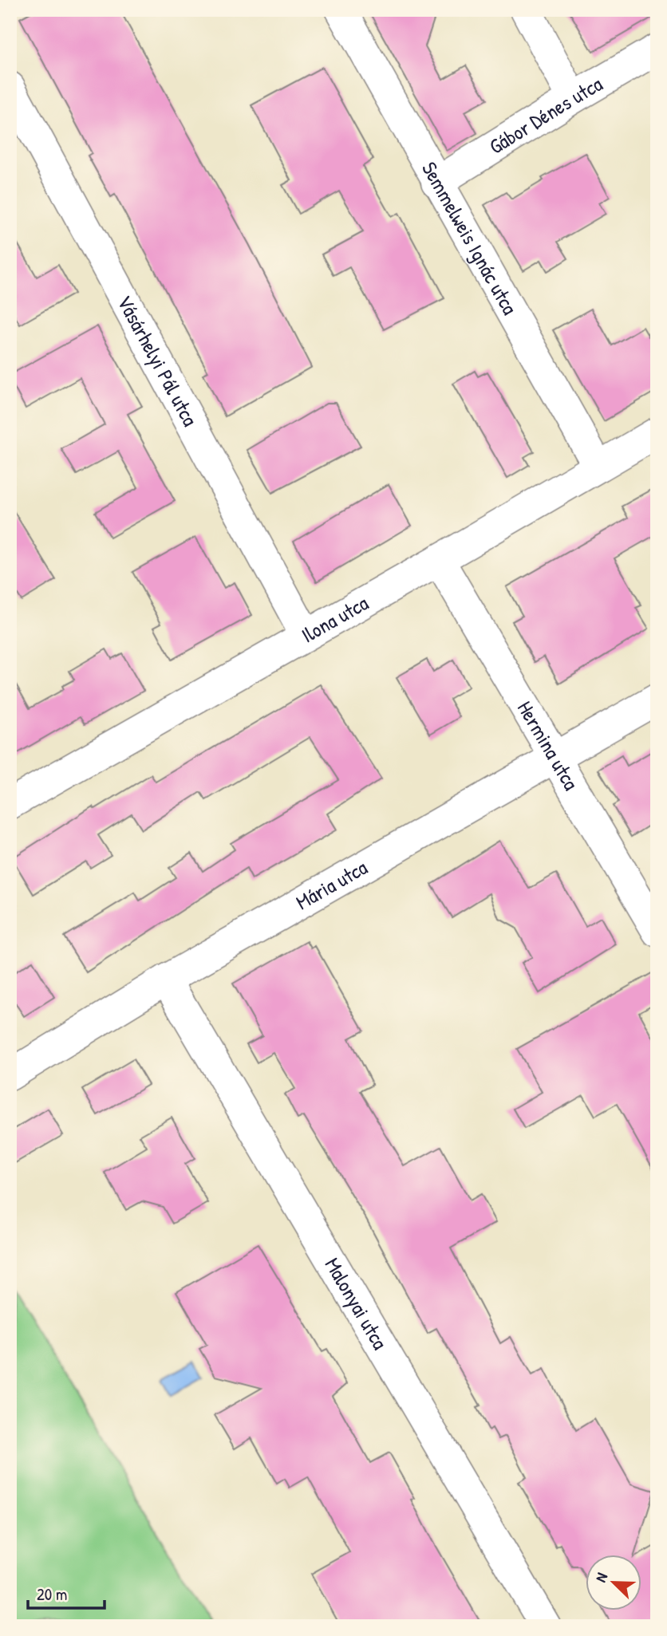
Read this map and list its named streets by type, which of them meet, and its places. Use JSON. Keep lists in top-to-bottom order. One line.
{"streets":{"street":["Gábor Dénes utca","Semmelweis Ignác utca","Vásárhelyi Pál utca","Ilona utca","Hermina utca","Mária utca","Malonyai utca"]},"crossings":[["Gábor Dénes utca","Semmelweis Ignác utca"],["Semmelweis Ignác utca","Ilona utca"],["Vásárhelyi Pál utca","Ilona utca"],["Ilona utca","Hermina utca"],["Hermina utca","Mária utca"],["Mária utca","Malonyai utca"]],"scale_bar":"20 m","north":"top left"}
